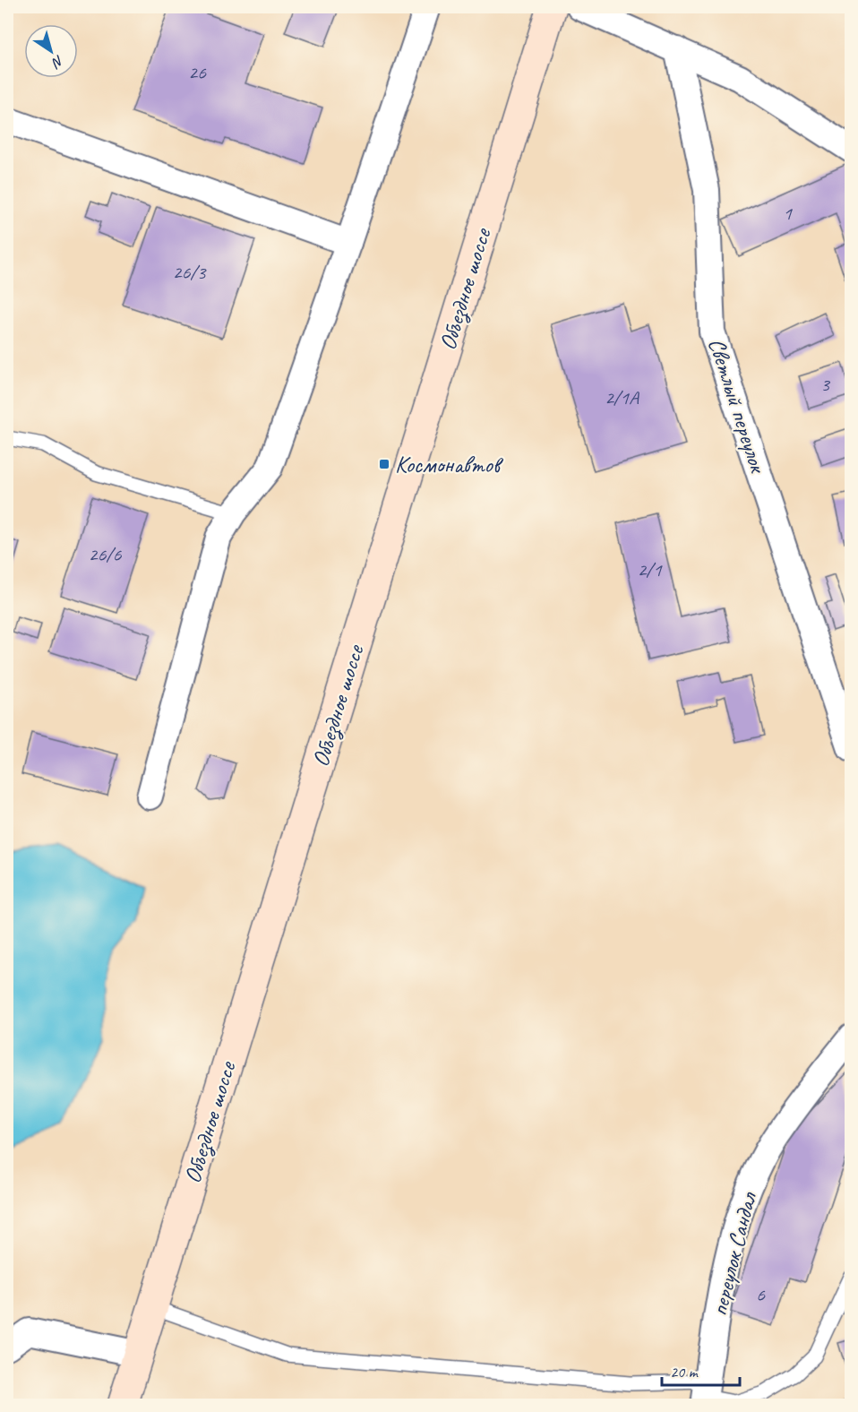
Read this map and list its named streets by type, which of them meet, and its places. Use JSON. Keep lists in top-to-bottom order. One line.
{"streets":{"main road":["Объездное шоссе"],"street":["Светлый переулок","переулок Сандал"]},"places":{"transit":["Космонавтов"]},"house_numbers":["26","1","26/3","3","2/1А","26/6","2/1","6"],"scale_bar":"20 m","north":"bottom right"}
